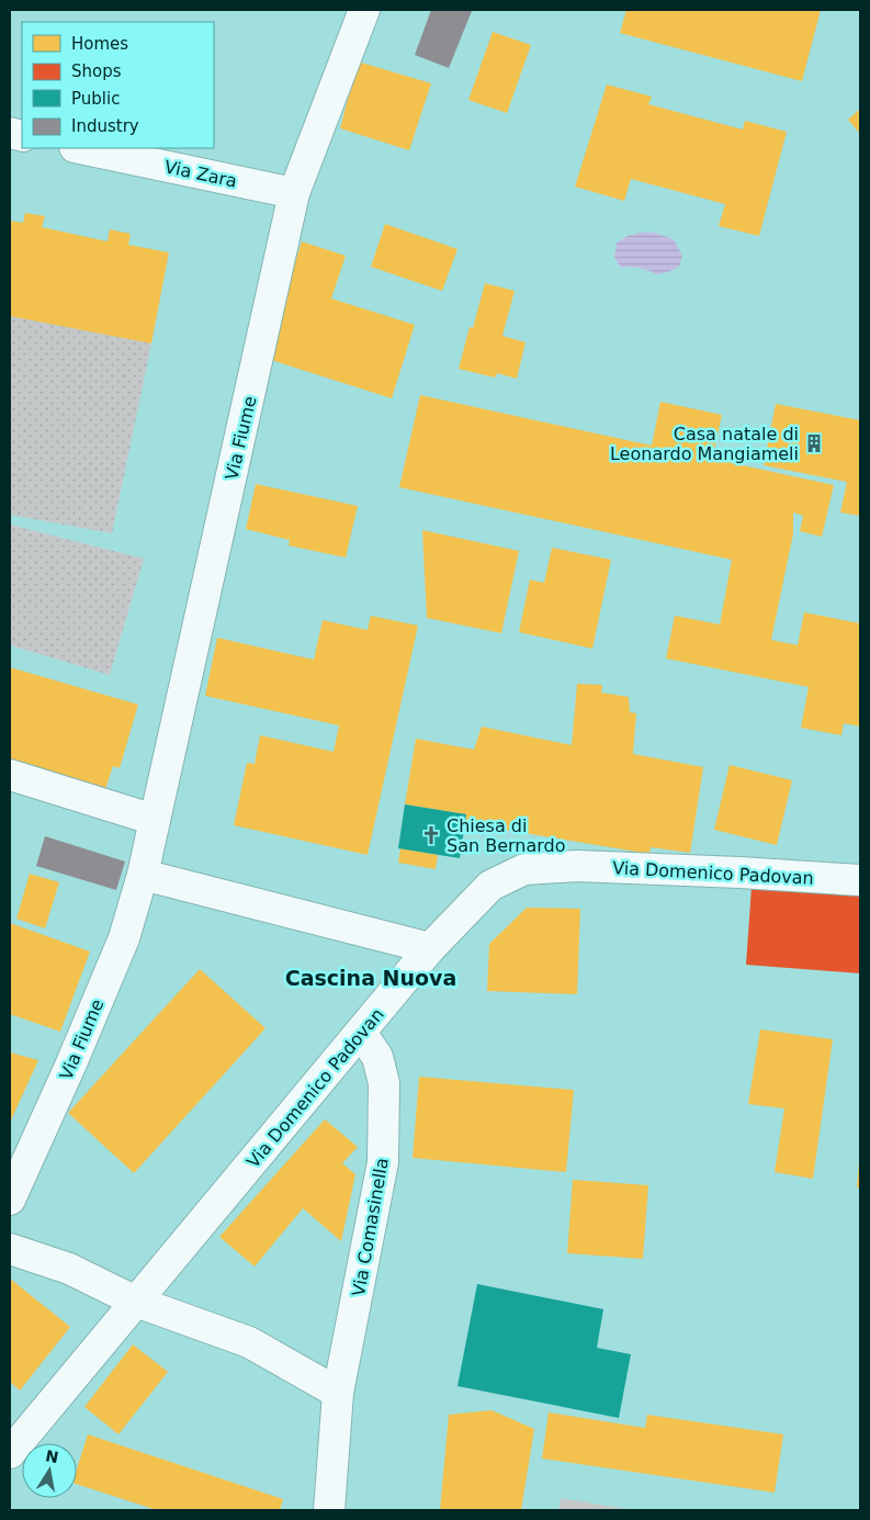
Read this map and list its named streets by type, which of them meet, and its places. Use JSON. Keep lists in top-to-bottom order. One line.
{"streets":{"street":["Via Zara","Via Fiume","Via Domenico Padovan","Via Comasinella"]},"crossings":[["Via Zara","Via Fiume"],["Via Domenico Padovan","Via Comasinella"]],"districts":["Cascina Nuova"],"places":{"building":["Casa natale di Leonardo Mangiameli"],"church":["Chiesa di San Bernardo"]},"legend":["Homes","Shops","Public","Industry"],"north":"top"}
